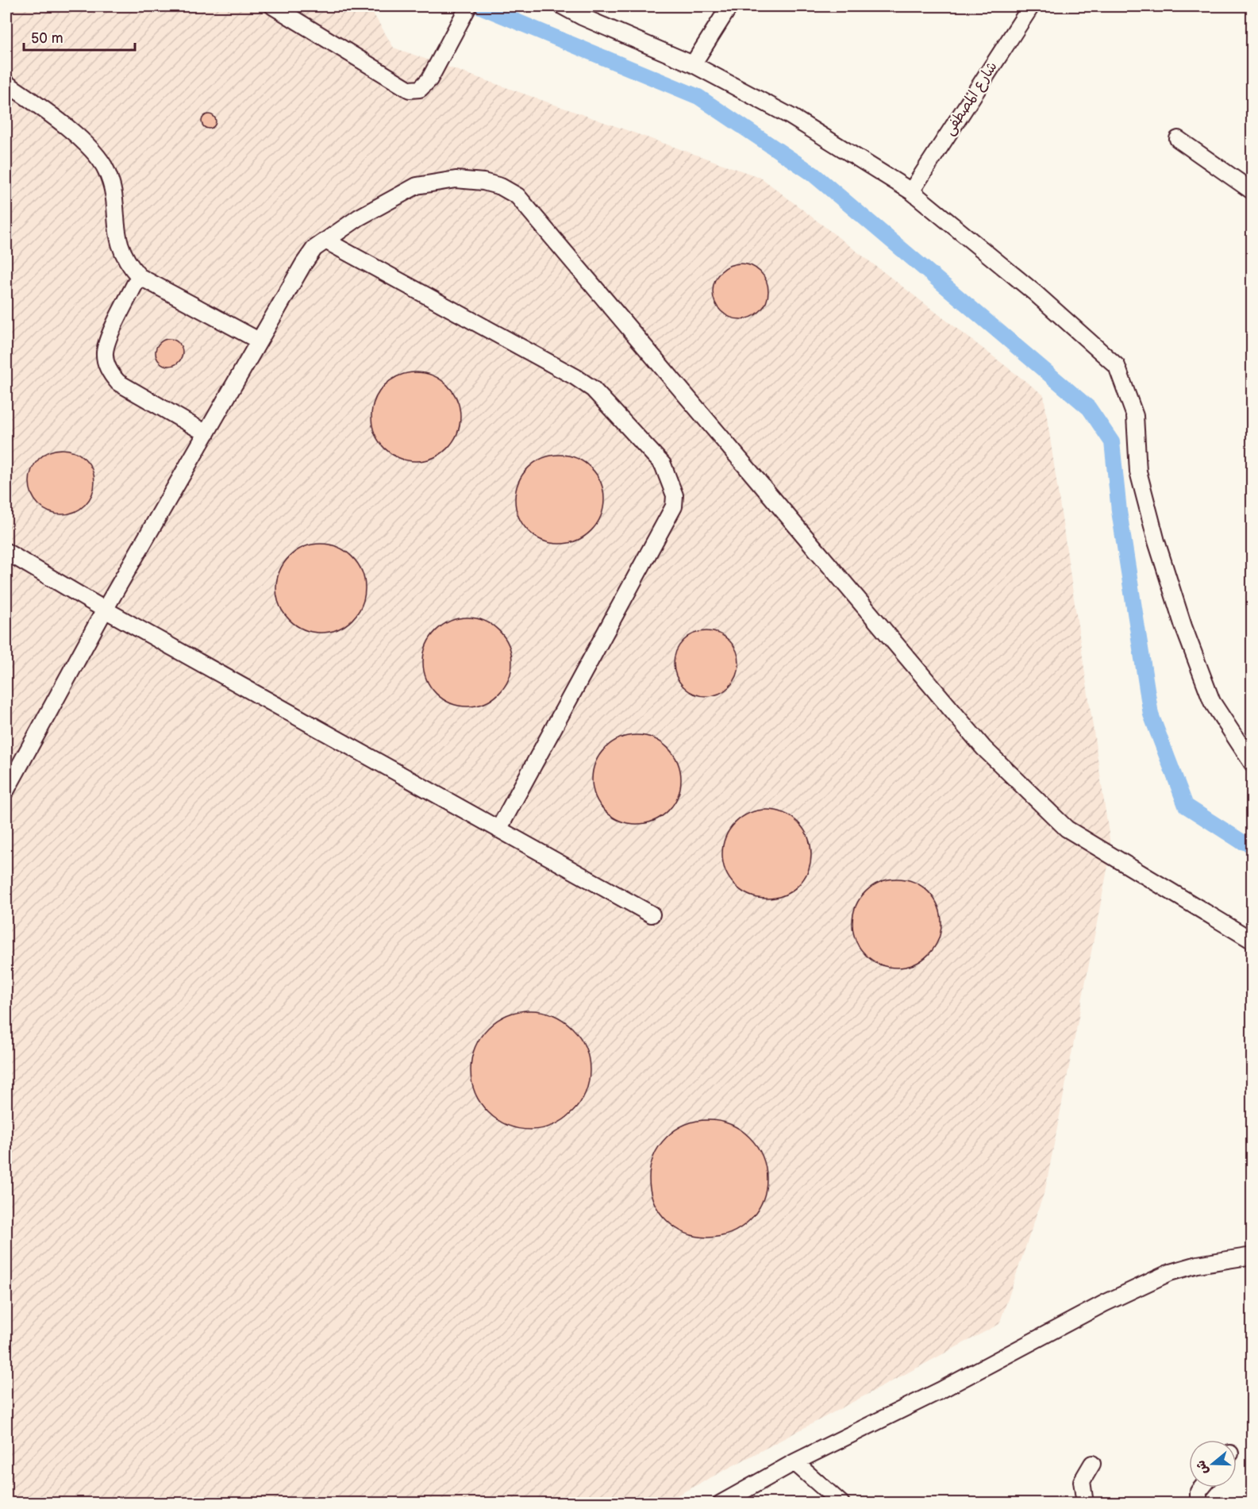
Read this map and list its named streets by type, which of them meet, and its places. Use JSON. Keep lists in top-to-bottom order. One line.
{"streets":{"street":["شارع المصطفى"]},"scale_bar":"50 m","north":"left"}
